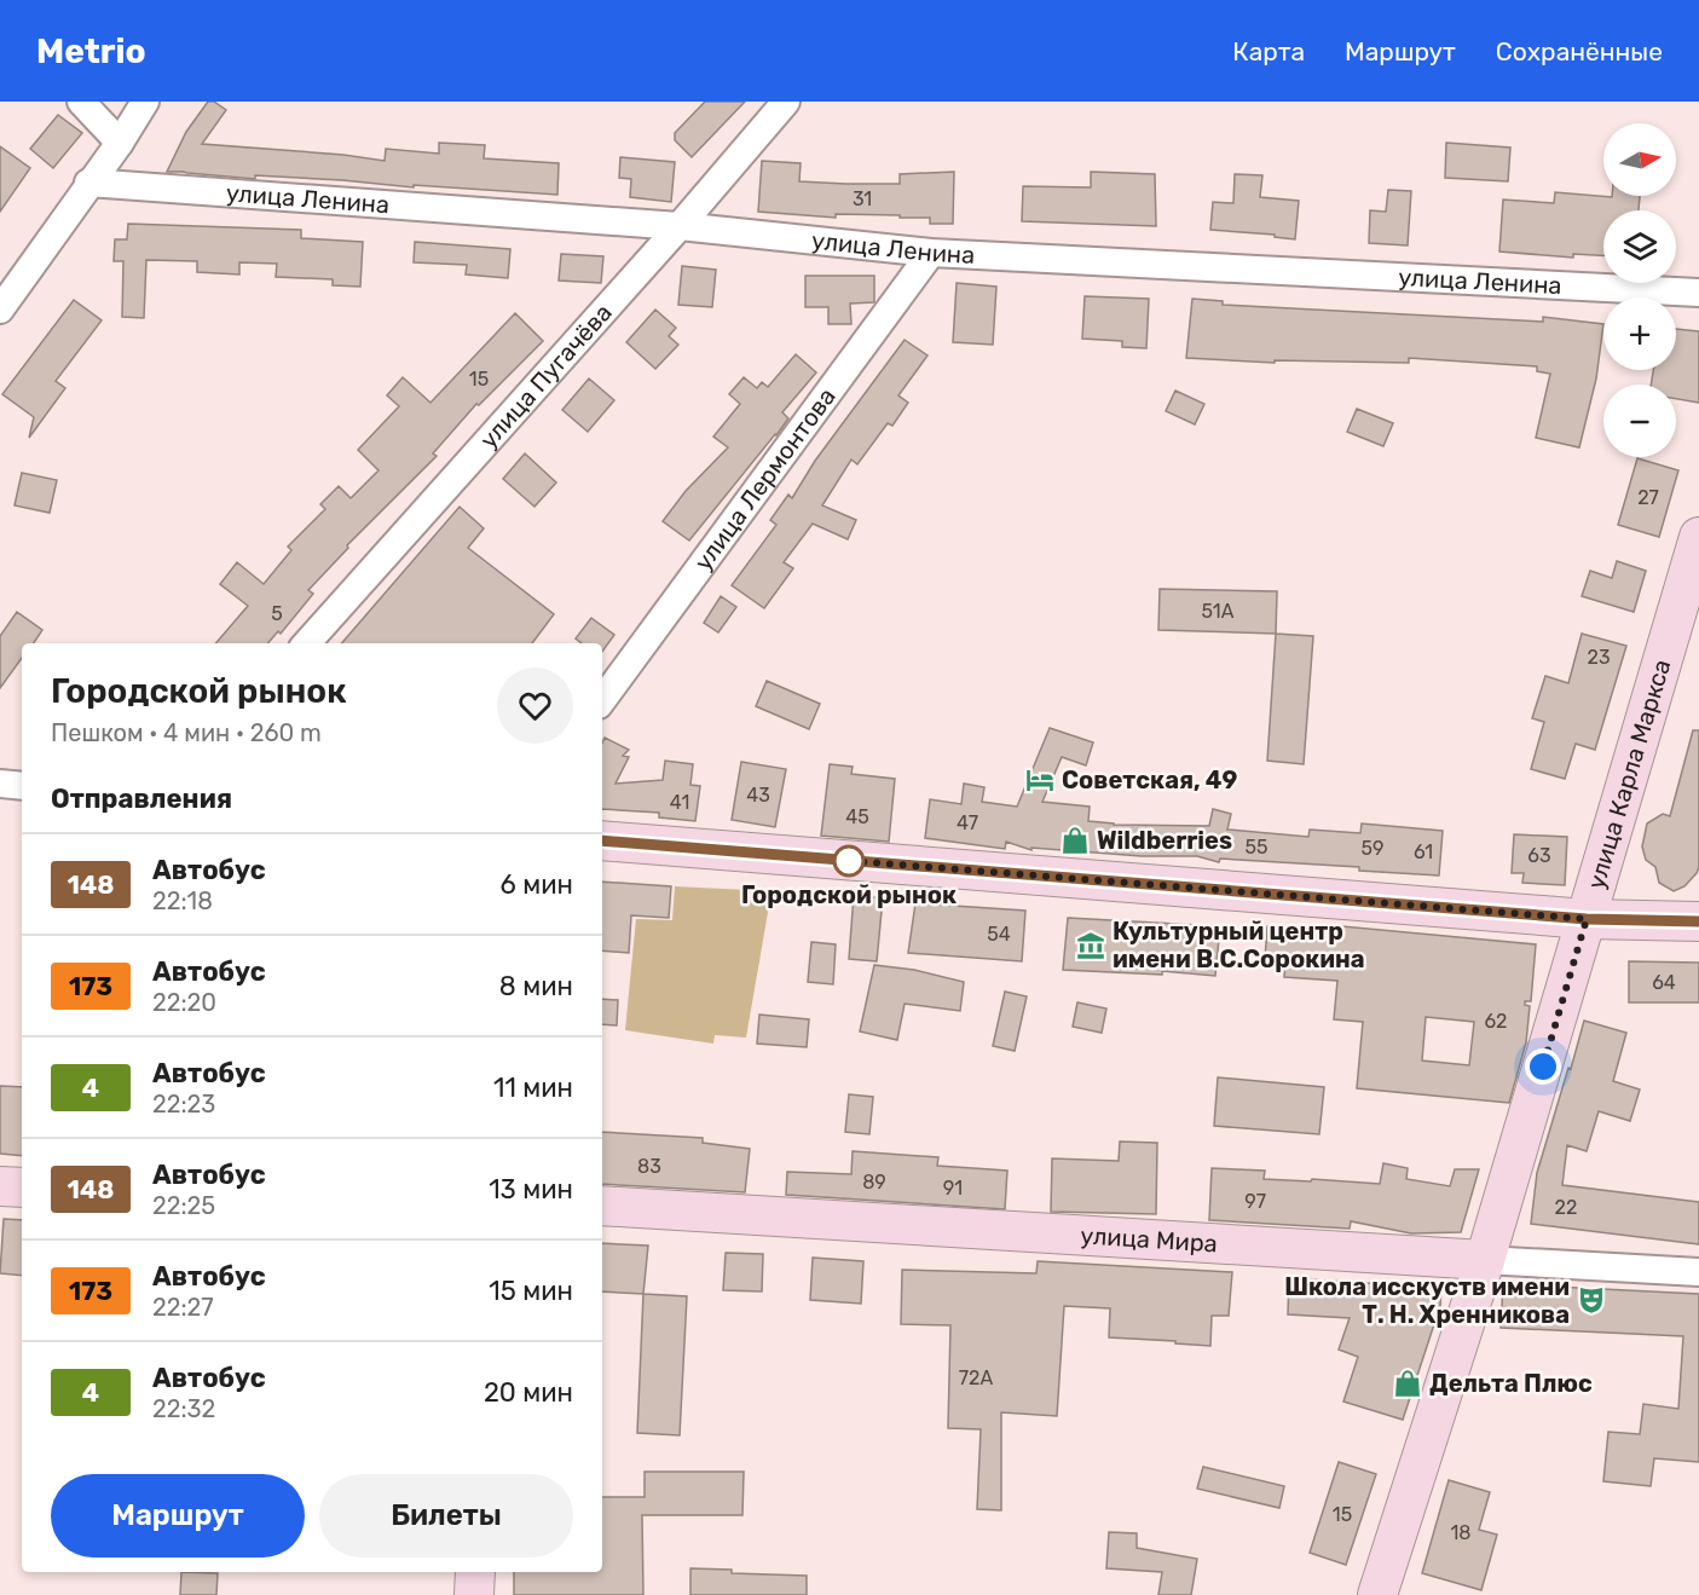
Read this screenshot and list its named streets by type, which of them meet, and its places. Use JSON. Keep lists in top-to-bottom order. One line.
{"streets":{"main road":["улица Карла Маркса","улица Мира"],"street":["улица Ленина","улица Пугачёва","улица Лермонтова"]},"crossings":[["улица Ленина","улица Пугачёва"],["улица Ленина","улица Лермонтова"],["улица Карла Маркса","улица Мира"]],"places":{"hotel":["Советская, 49"],"shop":["Wildberries","Дельта Плюс"],"other":["Городской рынок"],"museum":["Культурный центр имени В.С.Сорокина"],"theatre":["Школа исскуств имени Т. Н. Хренникова"]},"lines":["bus line 148"],"house_numbers":["31","15","27","51А","5","23","43","41","45","47","55","59","61","63","54","64","62","83","89","91","97","22","72А","15","18"],"north":"right","page":{"header":"Metrio","nav":["Карта","Маршрут","Сохранённые"],"map_buttons":["+","−"],"heading":[["Городской рынок","Пешком · 4 мин · 260 m"],"Отправления"],"list":[{"mark":"148","name":"Автобус","note":"22:18","value":"6 мин"},{"mark":"173","name":"Автобус","note":"22:20","value":"8 мин"},{"mark":"4","name":"Автобус","note":"22:23","value":"11 мин"},{"mark":"148","name":"Автобус","note":"22:25","value":"13 мин"},{"mark":"173","name":"Автобус","note":"22:27","value":"15 мин"},{"mark":"4","name":"Автобус","note":"22:32","value":"20 мин"}],"buttons":["Маршрут","Билеты"]}}
